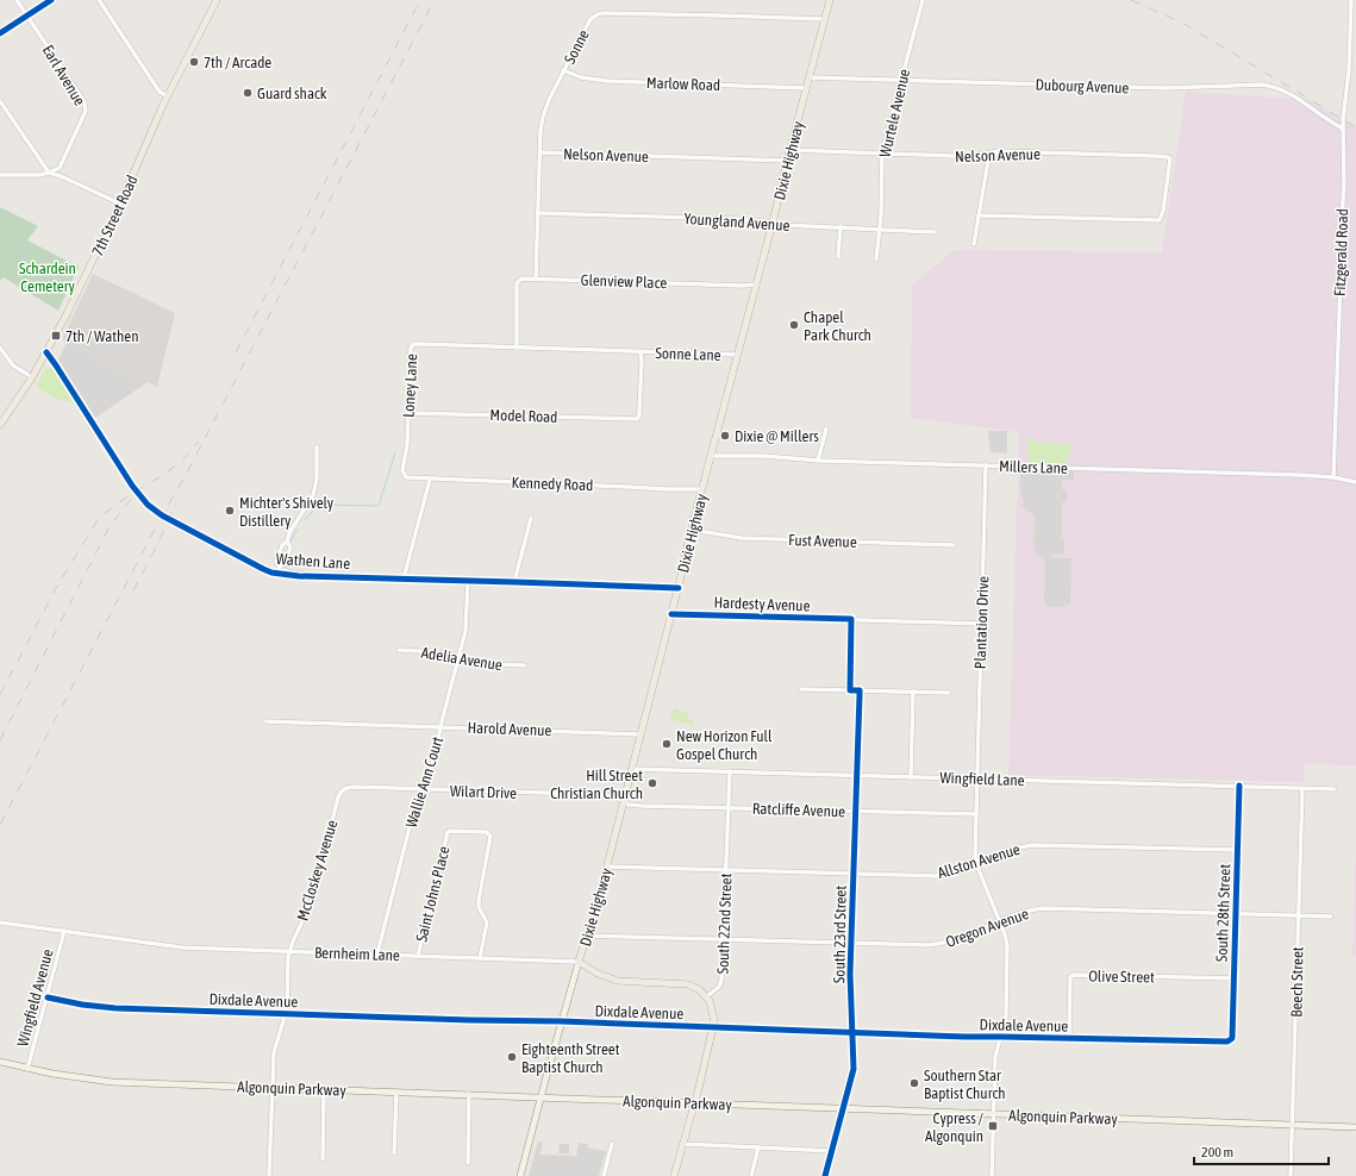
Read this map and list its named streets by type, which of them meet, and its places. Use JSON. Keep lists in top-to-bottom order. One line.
{"streets":{"main road":["Dixie Highway","7th Street Road","Bernheim Lane","Algonquin Parkway"],"street":["Sonne","Earl Avenue","Marlow Road","Dubourg Avenue","Wurtele Avenue","Nelson Avenue","Youngland Avenue","Fitzgerald Road","Glenview Place","Sonne Lane","Loney Lane","Model Road","Millers Lane","Kennedy Road","Fust Avenue","Wathen Lane","Hardesty Avenue","Plantation Drive","Adelia Avenue","Harold Avenue","Wingfield Lane","Wallie Ann Court","Wilart Drive","Ratcliffe Avenue","Allston Avenue","McCloskey Avenue","Saint Johns Place","South 28th Street","South 22nd Street","Oregon Avenue","South 23rd Street","Olive Street","Beech Street","Wingfield Avenue","Dixdale Avenue"]},"crossings":[["Sonne","Marlow Road"],["Sonne","Nelson Avenue"],["Sonne","Dixie Highway"],["Sonne","Youngland Avenue"],["Sonne","Glenview Place"],["Marlow Road","Dixie Highway"],["Dubourg Avenue","Wurtele Avenue"],["Dubourg Avenue","Dixie Highway"],["Dubourg Avenue","Fitzgerald Road"],["Wurtele Avenue","Nelson Avenue"],["Wurtele Avenue","Youngland Avenue"],["Nelson Avenue","Dixie Highway"],["Dixie Highway","Youngland Avenue"],["Dixie Highway","Glenview Place"],["Dixie Highway","Sonne Lane"],["Dixie Highway","Millers Lane"],["Dixie Highway","Kennedy Road"],["Dixie Highway","Fust Avenue"],["Dixie Highway","Wathen Lane"],["Dixie Highway","Hardesty Avenue"],["Dixie Highway","Harold Avenue"],["Dixie Highway","Wingfield Lane"],["Dixie Highway","Wilart Drive"],["Dixie Highway","Ratcliffe Avenue"],["Dixie Highway","Allston Avenue"],["Dixie Highway","Oregon Avenue"],["Dixie Highway","Bernheim Lane"],["Dixie Highway","Dixdale Avenue"],["Dixie Highway","Algonquin Parkway"],["7th Street Road","Wathen Lane"],["Fitzgerald Road","Millers Lane"],["Glenview Place","Loney Lane"],["Sonne Lane","Loney Lane"],["Sonne Lane","Model Road"],["Loney Lane","Model Road"],["Loney Lane","Kennedy Road"],["Millers Lane","Plantation Drive"],["Wathen Lane","Wallie Ann Court"],["Hardesty Avenue","Plantation Drive"],["Plantation Drive","Wingfield Lane"],["Plantation Drive","Ratcliffe Avenue"],["Plantation Drive","Allston Avenue"],["Adelia Avenue","Wallie Ann Court"],["Harold Avenue","Wallie Ann Court"],["Wingfield Lane","South 28th Street"],["Wingfield Lane","South 22nd Street"],["Wingfield Lane","South 23rd Street"],["Wingfield Lane","Beech Street"],["Wallie Ann Court","Wilart Drive"],["Wallie Ann Court","Bernheim Lane"],["Wilart Drive","Ratcliffe Avenue"],["Wilart Drive","McCloskey Avenue"],["Ratcliffe Avenue","South 22nd Street"],["Ratcliffe Avenue","South 23rd Street"],["Allston Avenue","South 28th Street"],["Allston Avenue","South 22nd Street"],["Allston Avenue","South 23rd Street"],["McCloskey Avenue","Bernheim Lane"],["McCloskey Avenue","Dixdale Avenue"],["McCloskey Avenue","Algonquin Parkway"],["Saint Johns Place","Bernheim Lane"],["South 28th Street","Oregon Avenue"],["South 28th Street","Olive Street"],["South 28th Street","Dixdale Avenue"],["South 22nd Street","Oregon Avenue"],["South 22nd Street","Bernheim Lane"],["Oregon Avenue","South 23rd Street"],["Oregon Avenue","Beech Street"],["South 23rd Street","Dixdale Avenue"],["South 23rd Street","Algonquin Parkway"],["Bernheim Lane","Wingfield Avenue"],["Olive Street","Dixdale Avenue"],["Beech Street","Algonquin Parkway"],["Wingfield Avenue","Dixdale Avenue"],["Wingfield Avenue","Algonquin Parkway"]],"parks":["Schardein Cemetery"],"places":{"other":["7th / Arcade","Guard shack","Chapel Park Church","Dixie @ Millers","Michter's Shively Distillery","New Horizon Full Gospel Church","Hill Street Christian Church","Eighteenth Street Baptist Church","Southern Star Baptist Church"],"transit":["7th / Wathen","Cypress / Algonquin"]},"scale_bar":"200 m"}
